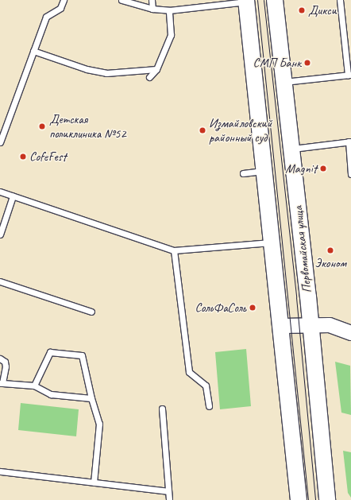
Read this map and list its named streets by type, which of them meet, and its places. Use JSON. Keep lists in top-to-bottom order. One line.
{"streets":{"main road":["Первомайская улица"]},"places":["Дикси","СМП Банк","Детская поликлиника №52","Измайловский районный суд","CofeFest","Magnit","Эконом","СольФаСоль"]}
